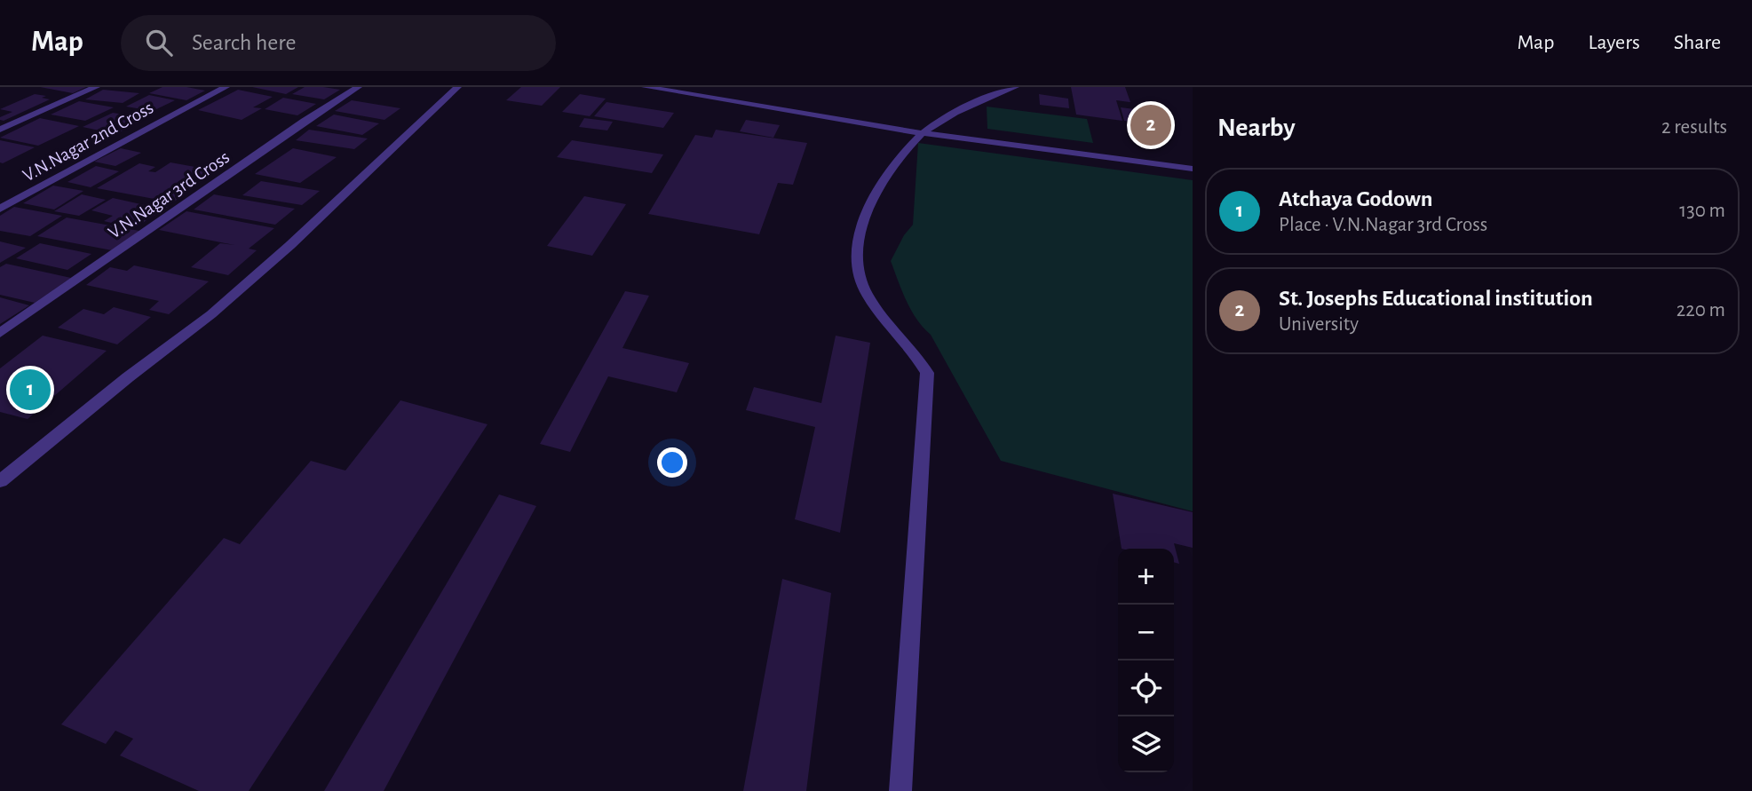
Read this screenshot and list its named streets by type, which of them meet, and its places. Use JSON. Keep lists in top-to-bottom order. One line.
{"streets":{"street":["V.N.Nagar 2nd Cross","V.N.Nagar 3rd Cross"]},"page":{"header":"Map","search":"Search here","nav":["Map","Layers","Share"],"heading":["Nearby","2 results"],"pins":["2","1"],"list":[{"mark":"1","name":"Atchaya Godown","note":"Place · V.N.Nagar 3rd Cross","value":"130 m"},{"mark":"2","name":"St. Josephs Educational institution","note":"University","value":"220 m"}],"map_buttons":["+","−"]}}
